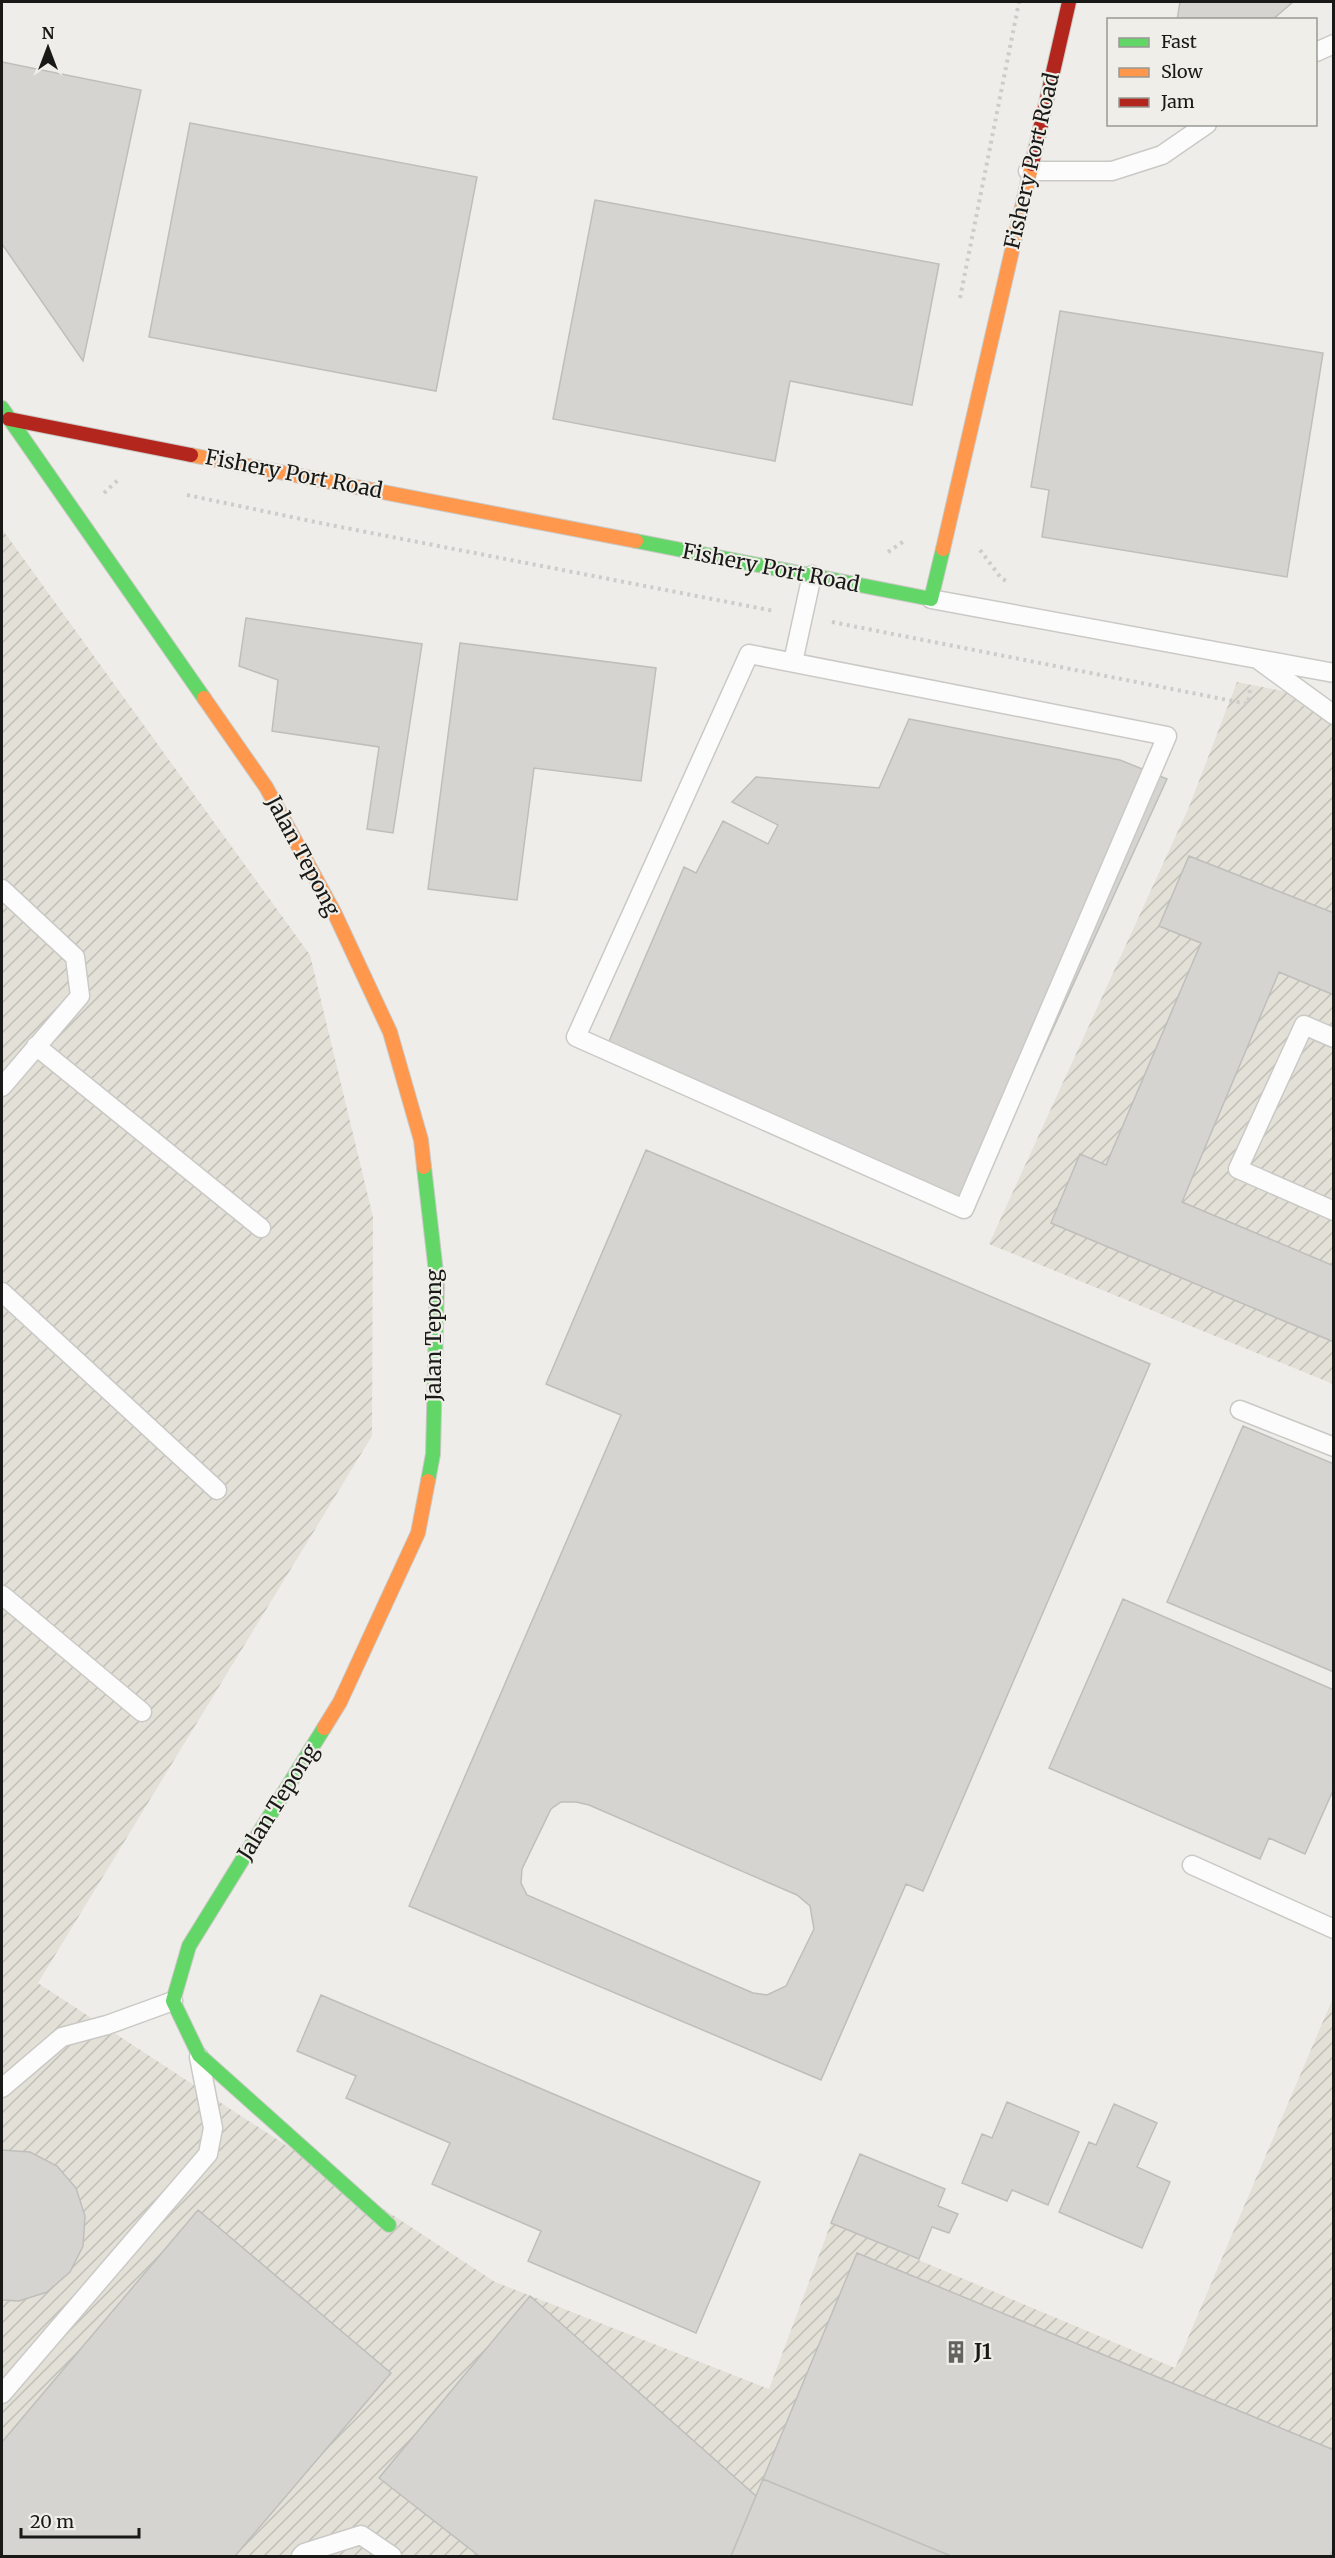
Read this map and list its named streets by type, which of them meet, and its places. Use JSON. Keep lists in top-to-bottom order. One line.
{"streets":{"street":["Fishery Port Road","Jalan Tepong"]},"crossings":[["Fishery Port Road","Jalan Tepong"]],"places":{"building":["J1"]},"legend":["Fast","Slow","Jam"],"scale_bar":"20 m","north":"top"}
